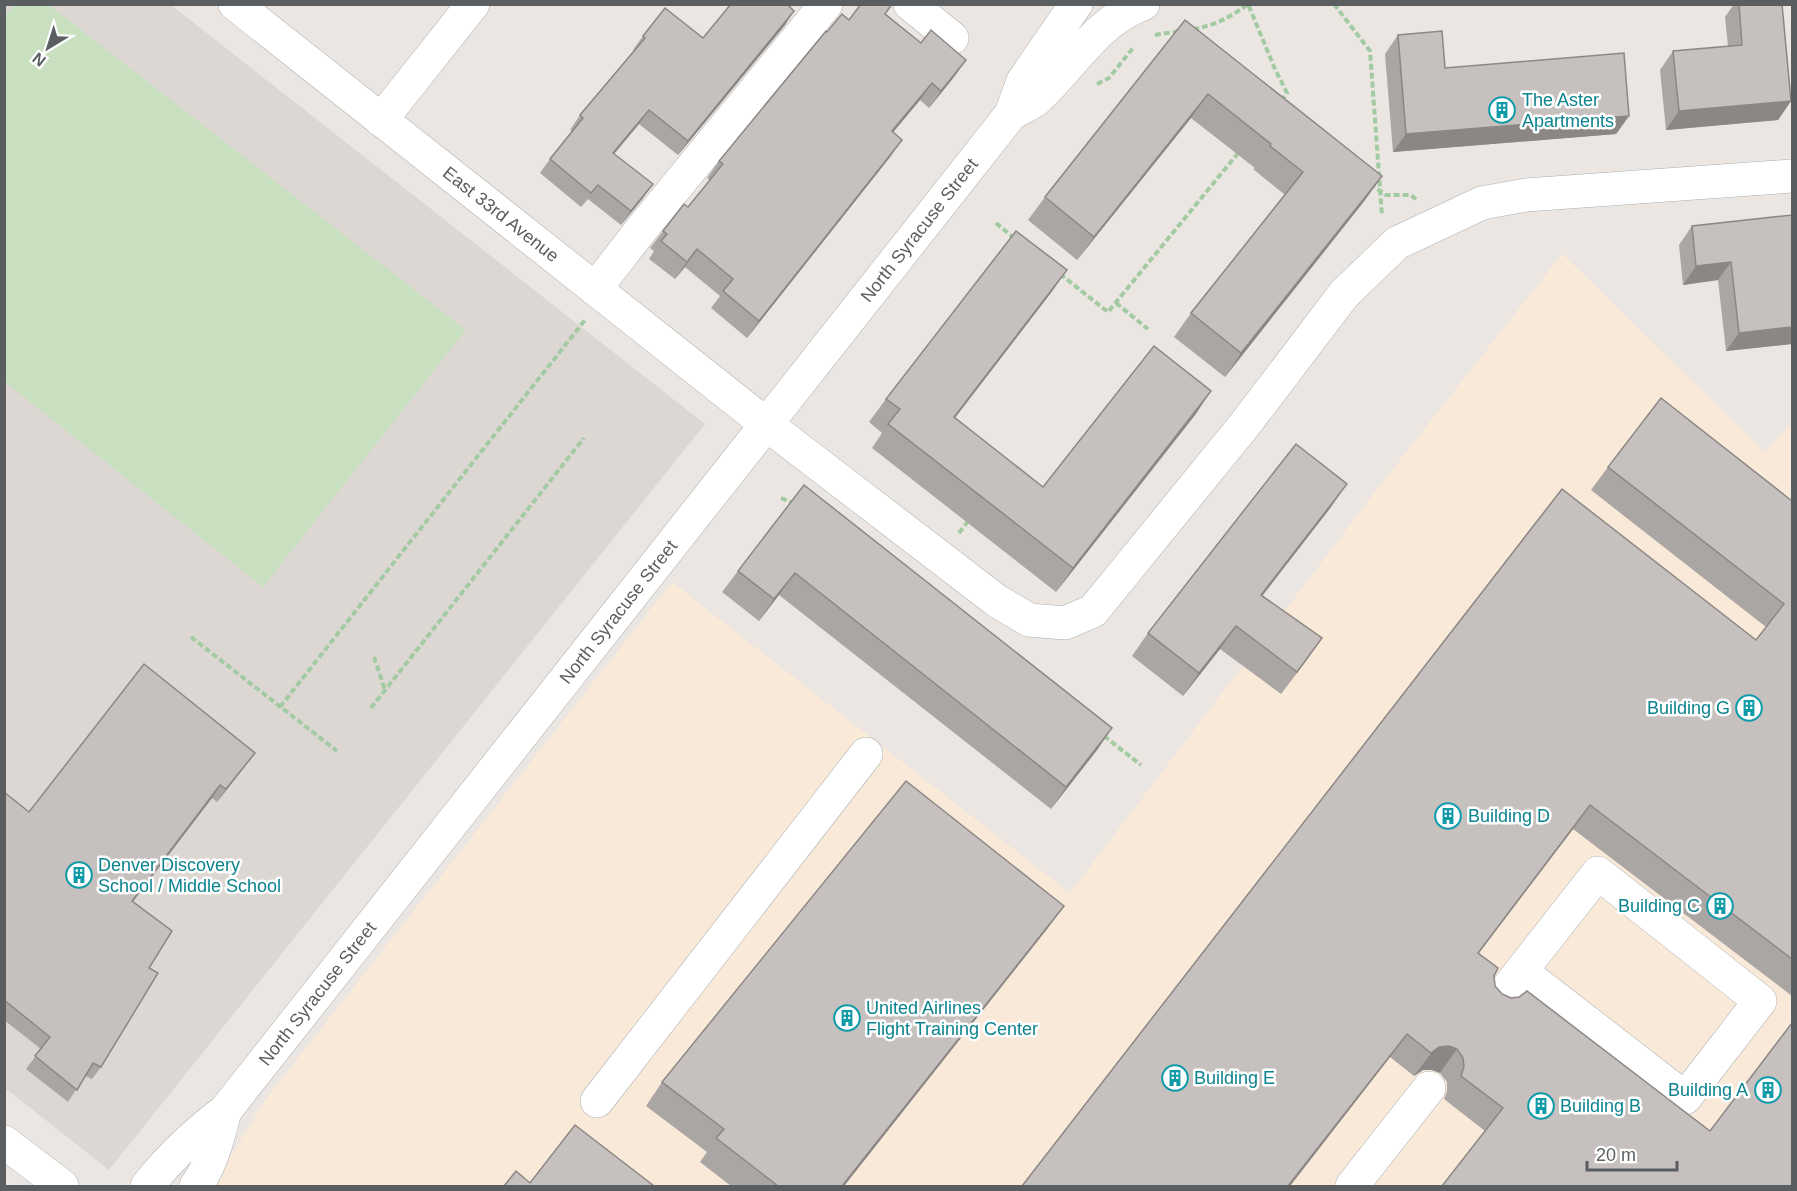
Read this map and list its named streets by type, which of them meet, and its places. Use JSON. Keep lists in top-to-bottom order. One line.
{"streets":{"street":["East 33rd Avenue","North Syracuse Street"]},"crossings":[["East 33rd Avenue","North Syracuse Street"]],"places":{"building":["The Aster Apartments","Building G","Building D","Denver Discovery School / Middle School","Building C","United Airlines Flight Training Center","Building E","Building A","Building B"]},"scale_bar":"20 m","north":"bottom left"}
